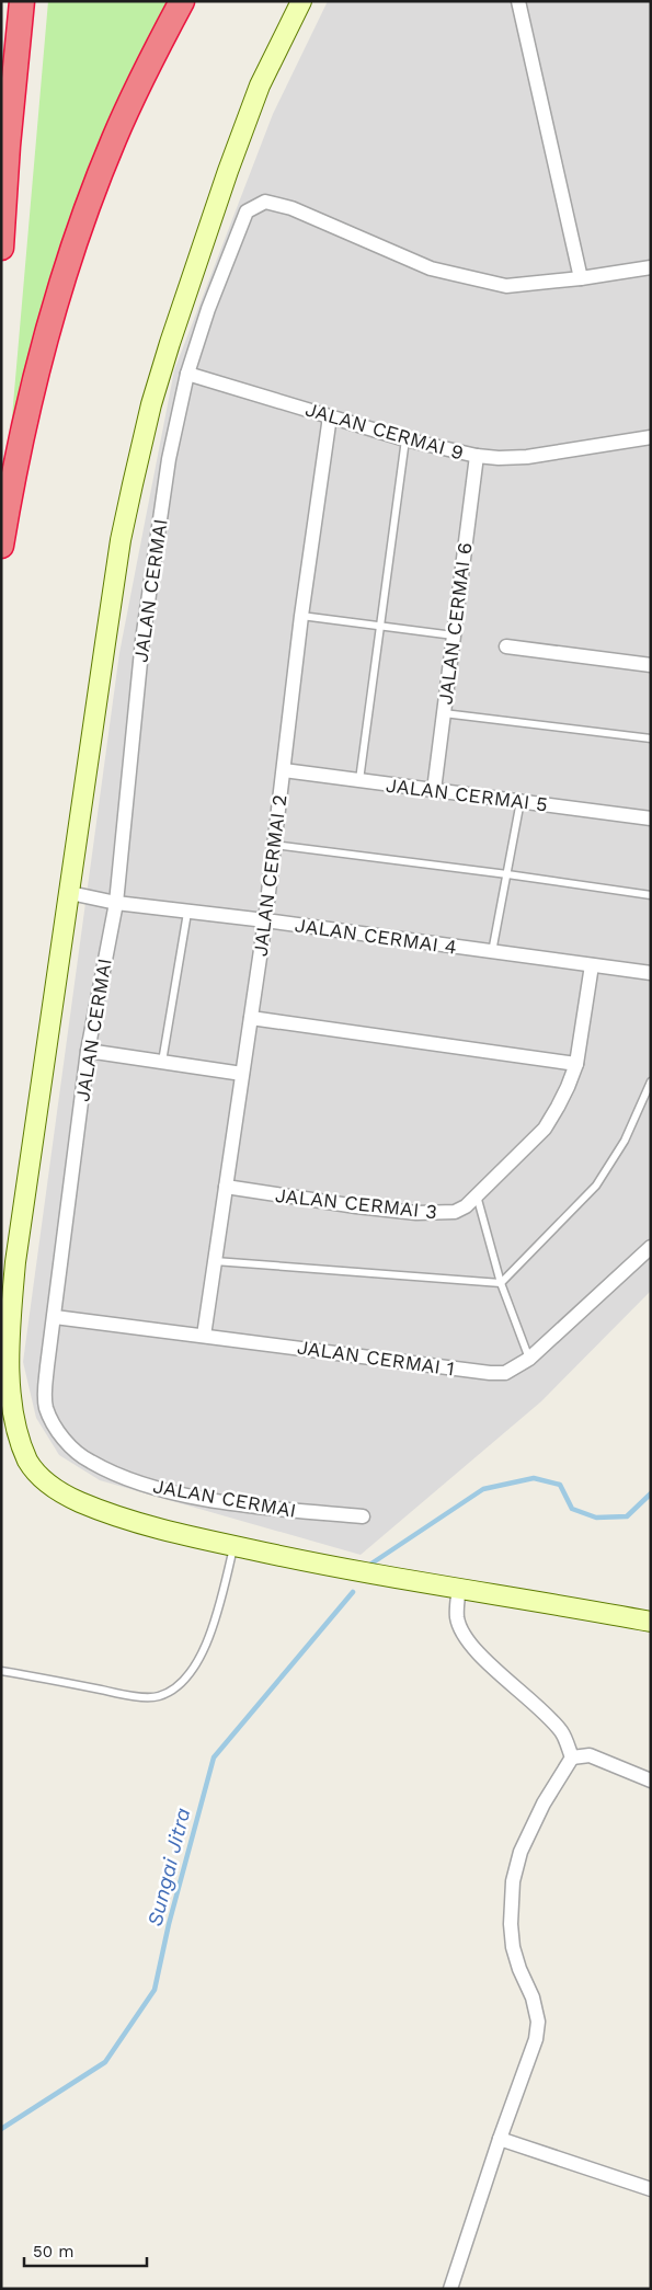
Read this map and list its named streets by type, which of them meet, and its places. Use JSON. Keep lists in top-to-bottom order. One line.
{"streets":{"street":["JALAN CERMAI 9","JALAN CERMAI","JALAN CERMAI 6","JALAN CERMAI 5","JALAN CERMAI 2","JALAN CERMAI 4","JALAN CERMAI 3","JALAN CERMAI 1"]},"crossings":[["JALAN CERMAI 9","JALAN CERMAI"],["JALAN CERMAI 9","JALAN CERMAI 6"],["JALAN CERMAI 9","JALAN CERMAI 2"],["JALAN CERMAI","JALAN CERMAI 4"],["JALAN CERMAI","JALAN CERMAI 1"],["JALAN CERMAI 6","JALAN CERMAI 5"],["JALAN CERMAI 5","JALAN CERMAI 2"],["JALAN CERMAI 2","JALAN CERMAI 4"],["JALAN CERMAI 2","JALAN CERMAI 3"],["JALAN CERMAI 2","JALAN CERMAI 1"],["JALAN CERMAI 4","JALAN CERMAI 3"]],"water":["Sungai Jitra"],"scale_bar":"50 m"}
